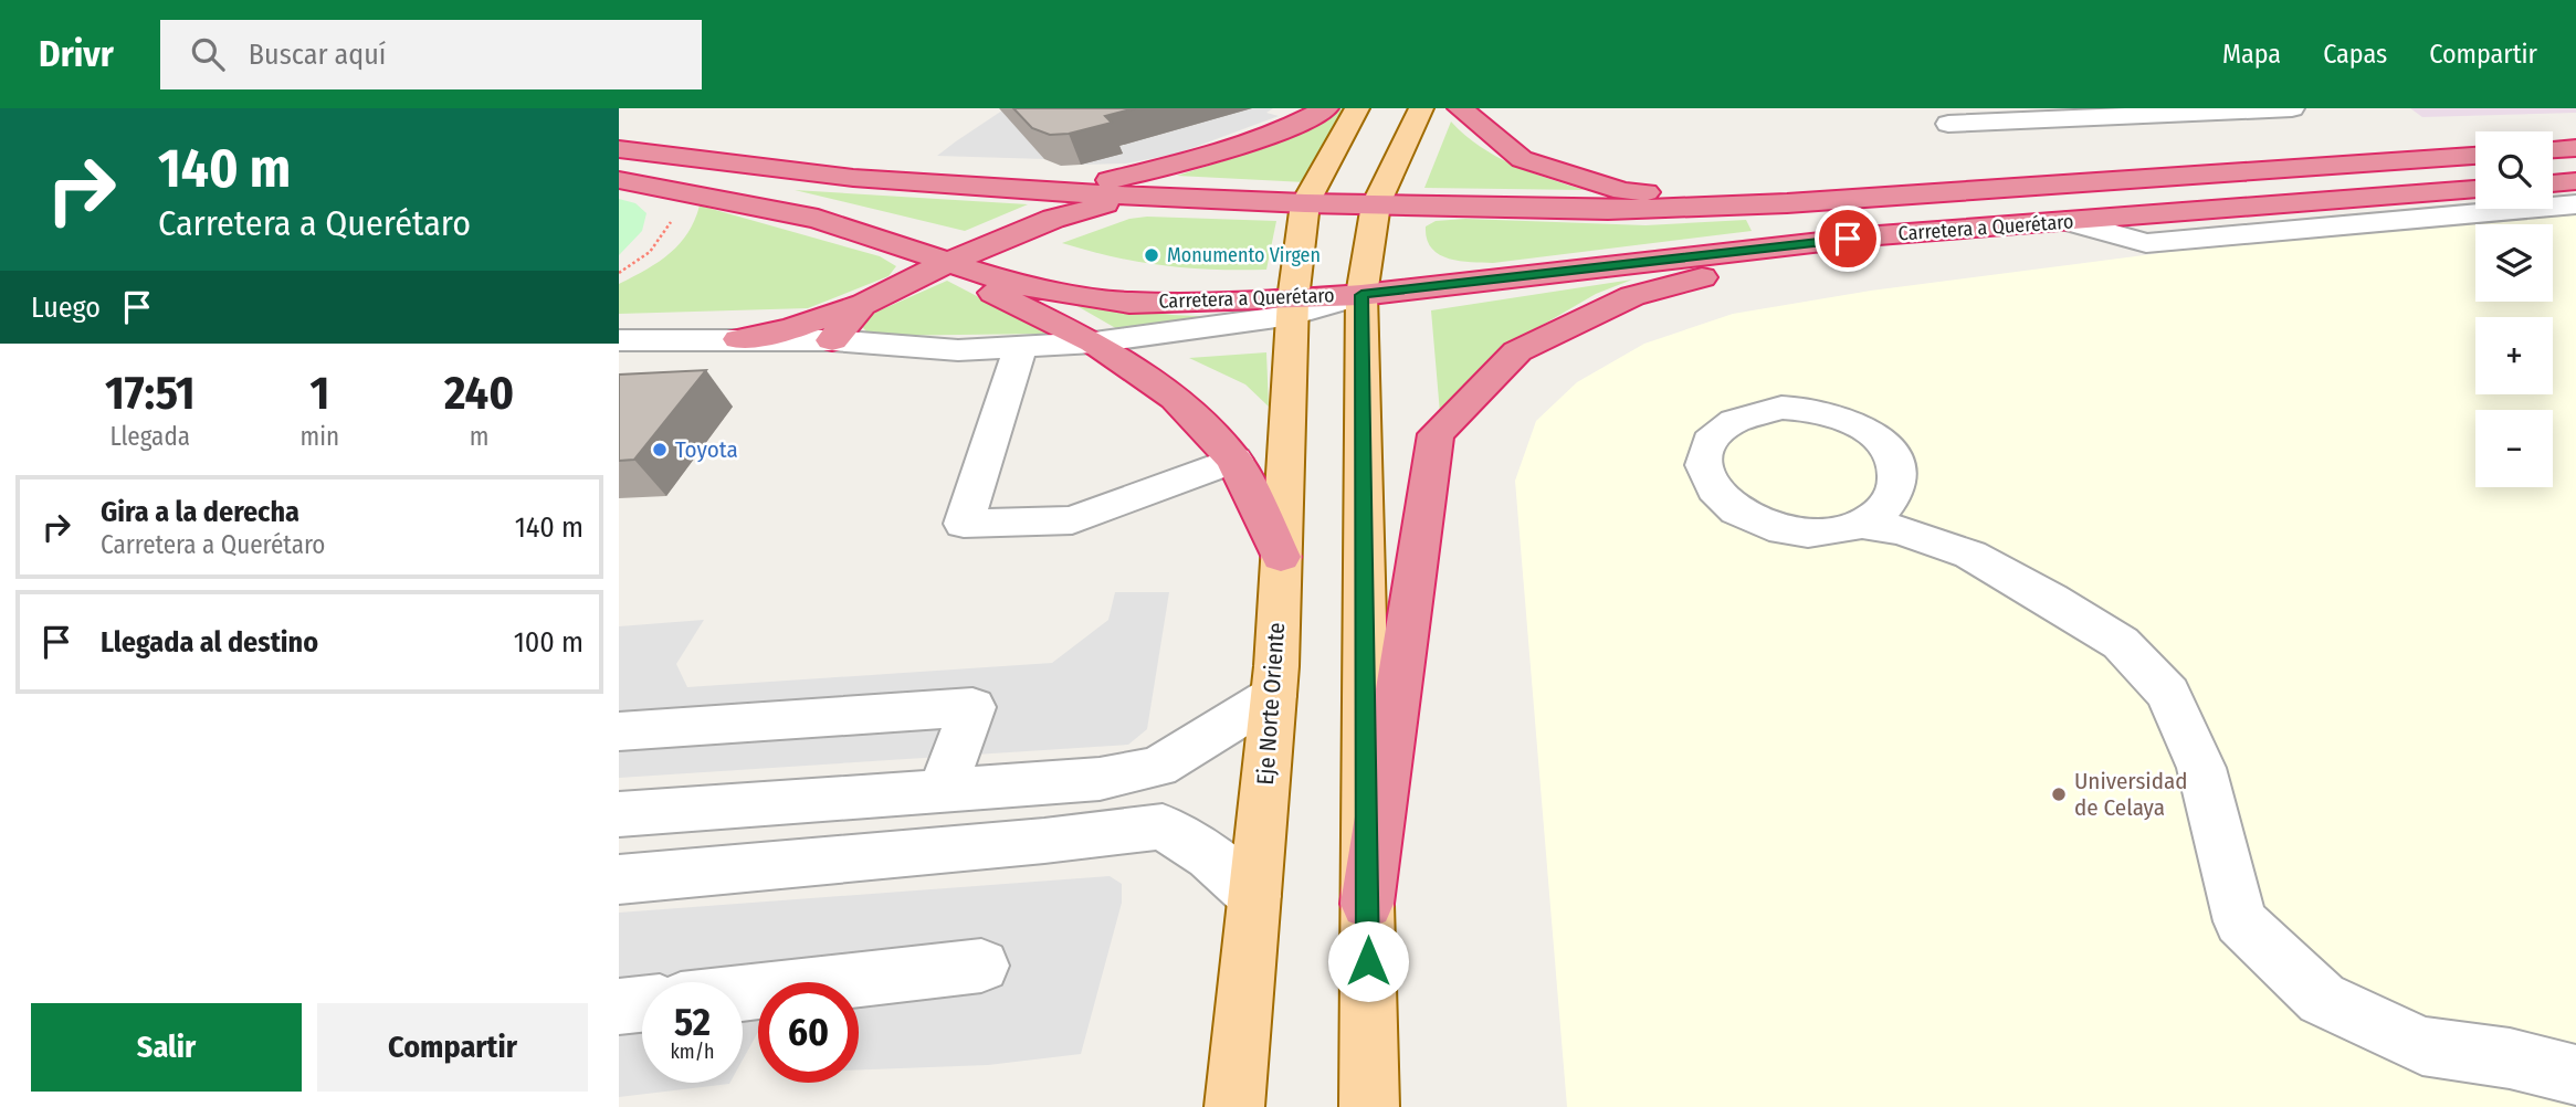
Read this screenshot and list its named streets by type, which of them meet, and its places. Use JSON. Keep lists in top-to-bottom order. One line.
{"streets":{"highway":["Carretera a Querétaro"],"main road":["Eje Norte Oriente"]},"crossings":[["Carretera a Querétaro","Eje Norte Oriente"]],"places":["Monumento Virgen","Toyota","Universidad de Celaya"],"page":{"header":"Drivr","search":"Buscar aquí","nav":["Mapa","Capas","Compartir"],"turn":["140 m","Carretera a Querétaro"],"map_buttons":["+","−"],"then":"Luego","eta":["17:51","Llegada","1","min","240","m"],"list":[{"name":"Gira a la derecha","note":"Carretera a Querétaro","value":"140 m"},{"name":"Llegada al destino","value":"100 m"}],"speed":"52 km/h","limit":"60","buttons":["Salir","Compartir"]}}
